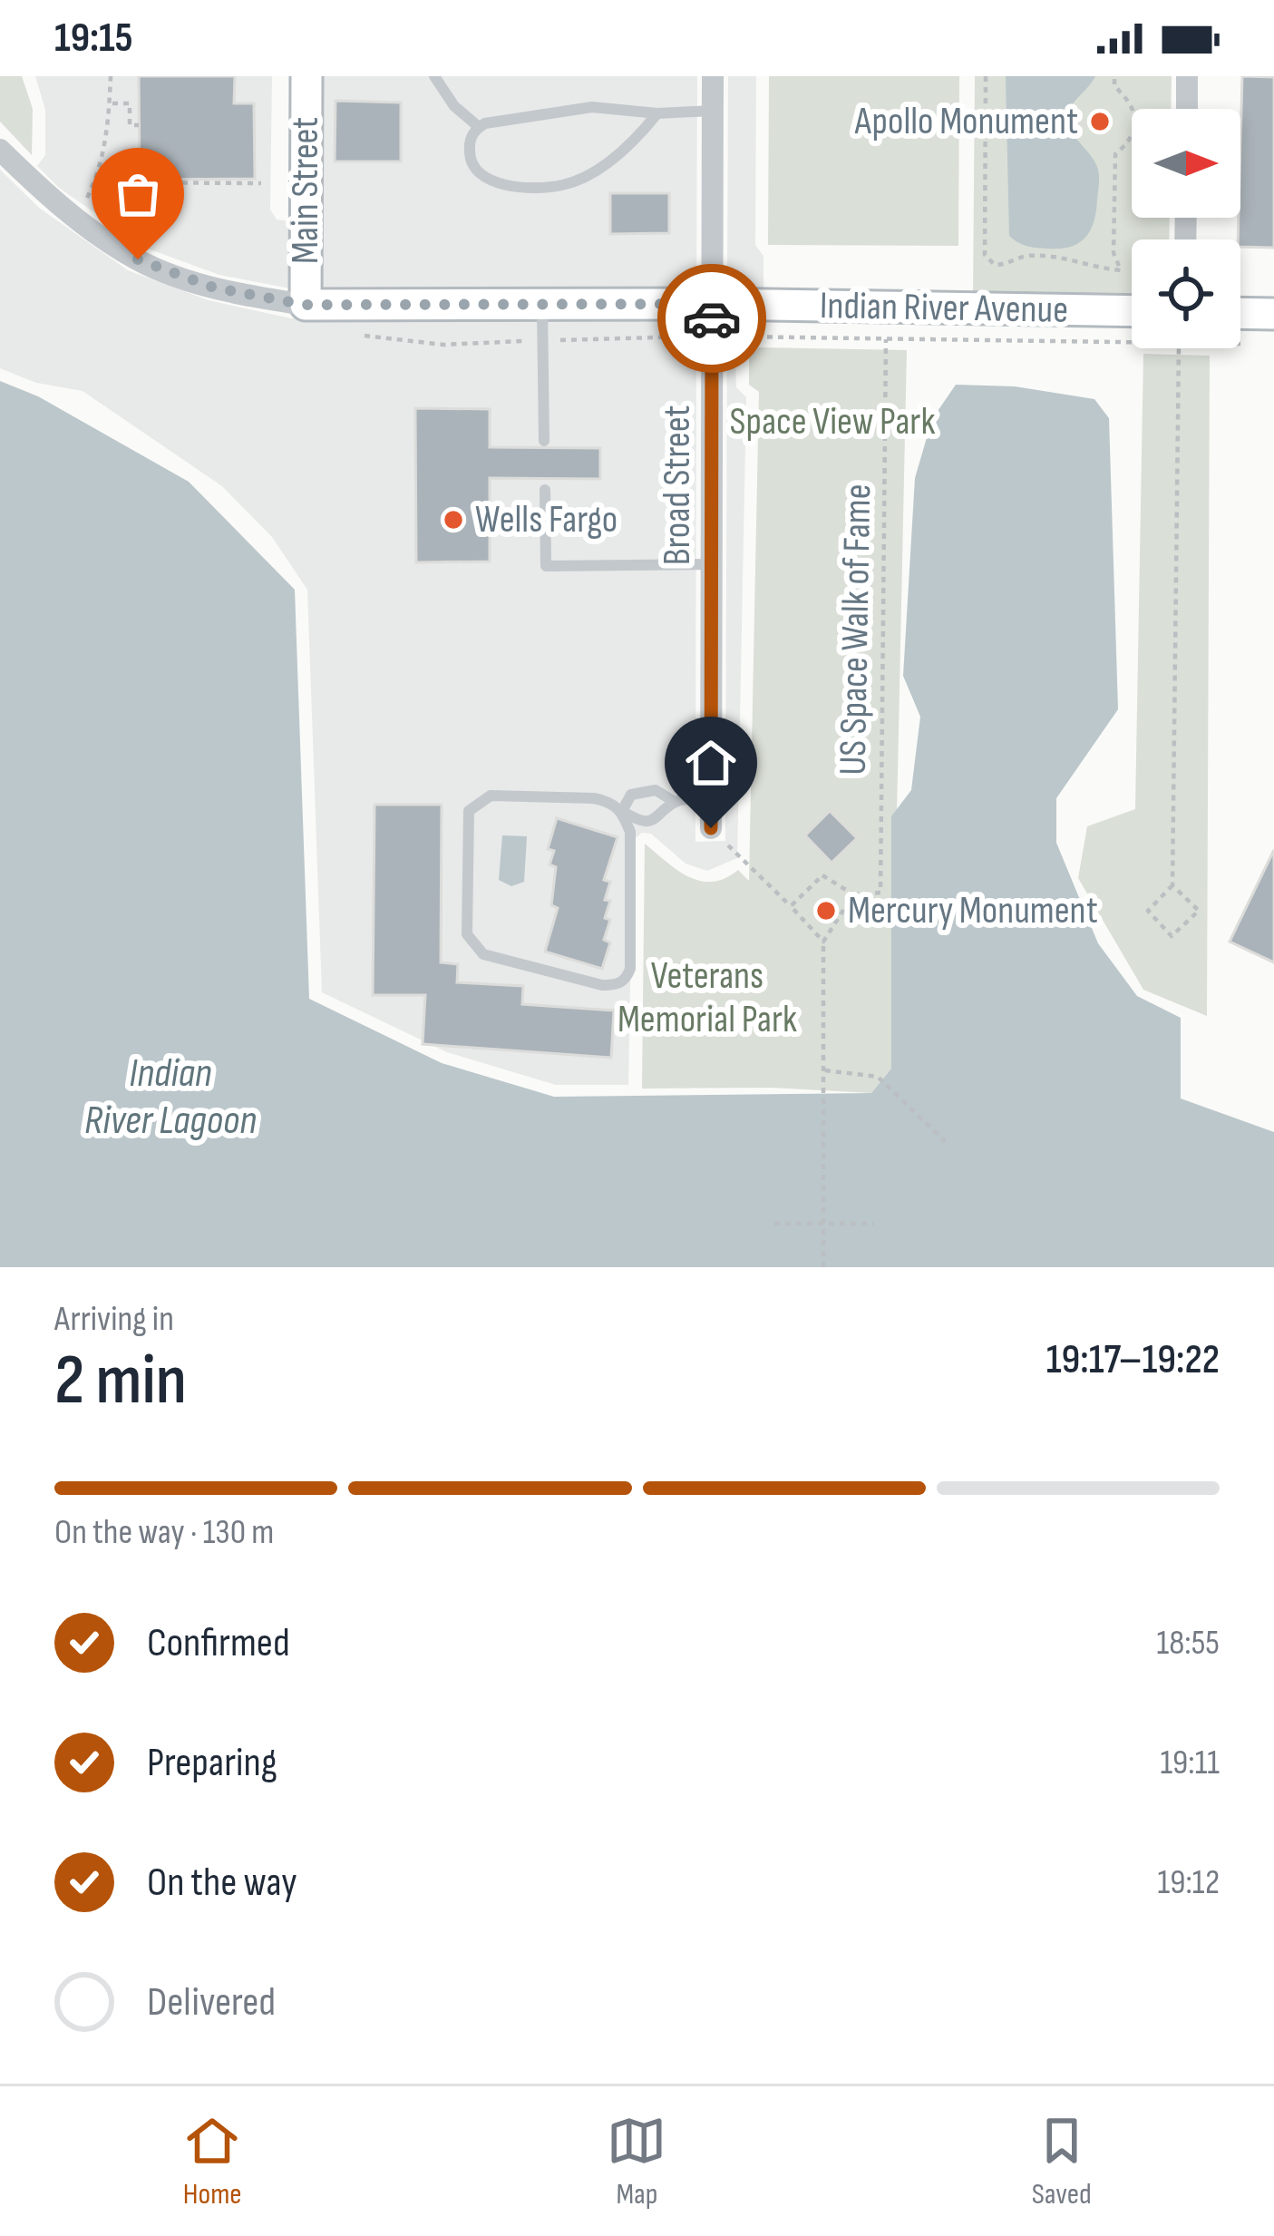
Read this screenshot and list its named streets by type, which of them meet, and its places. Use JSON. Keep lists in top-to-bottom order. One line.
{"streets":{"street":["Main Street","Indian River Avenue","Broad Street"],"path":["US Space Walk of Fame"]},"crossings":[["Main Street","Indian River Avenue"],["Indian River Avenue","Broad Street"]],"water":["Indian River Lagoon"],"parks":["Space View Park","Veterans Memorial Park"],"places":["Apollo Monument","Wells Fargo","Mercury Monument"],"north":"right","page":{"status":"19:15","heading":["2 min","Arriving in","19:17–19:22"],"bar":"On the way · 130 m","list":[["Confirmed","18:55"],["Preparing","19:11"],["On the way","19:12"],"Delivered"],"tabs":["Home","Map","Saved"]}}
